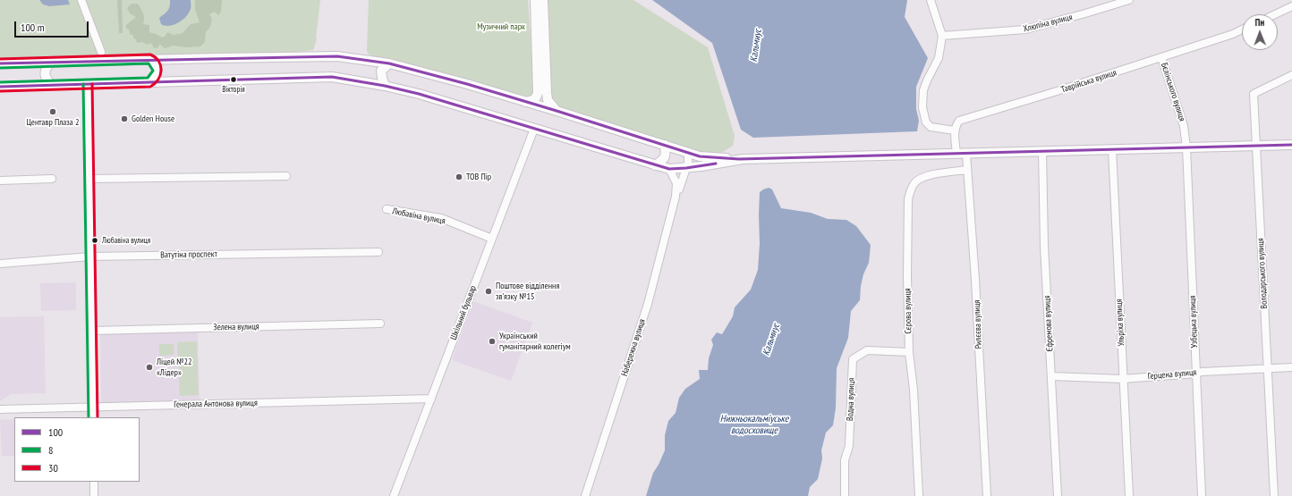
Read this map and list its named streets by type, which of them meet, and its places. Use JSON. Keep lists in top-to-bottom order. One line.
{"streets":{"street":["Хлюпіна вулиця","Таврійська вулиця","Бєлінського вулиця","Любавіна вулиця","Ватутіна проспект","Володарського вулиця","Сєрова вулиця","Шкільний бульвар","Узбецька вулиця","Ульріха вулиця","Єфремова вулиця","Рилєєва вулиця","Зелена вулиця","Набережна вулиця","Герцена вулиця","Водна вулиця","Генерала Антонова вулиця"]},"crossings":[["Таврійська вулиця","Бєлінського вулиця"],["Бєлінського вулиця","Узбецька вулиця"],["Любавіна вулиця","Шкільний бульвар"],["Володарського вулиця","Герцена вулиця"],["Сєрова вулиця","Рилєєва вулиця"],["Сєрова вулиця","Водна вулиця"],["Шкільний бульвар","Генерала Антонова вулиця"],["Узбецька вулиця","Герцена вулиця"],["Ульріха вулиця","Герцена вулиця"],["Єфремова вулиця","Герцена вулиця"]],"water":["Кальмиус","Нижньокальміуське водосховище"],"parks":["Музичний парк"],"places":["Вікторія","Центавр Плаза 2","Golden House","ТОВ Пір","Любавіна вулиця","Поштове відділення зв'язку №15","Український гуманітарний колегіум","Ліцей №22 «Лідер»"],"lines":["transit line 30","transit line 100","transit line 8"],"legend":["100","8","30"],"scale_bar":"100 m","north":"top"}
